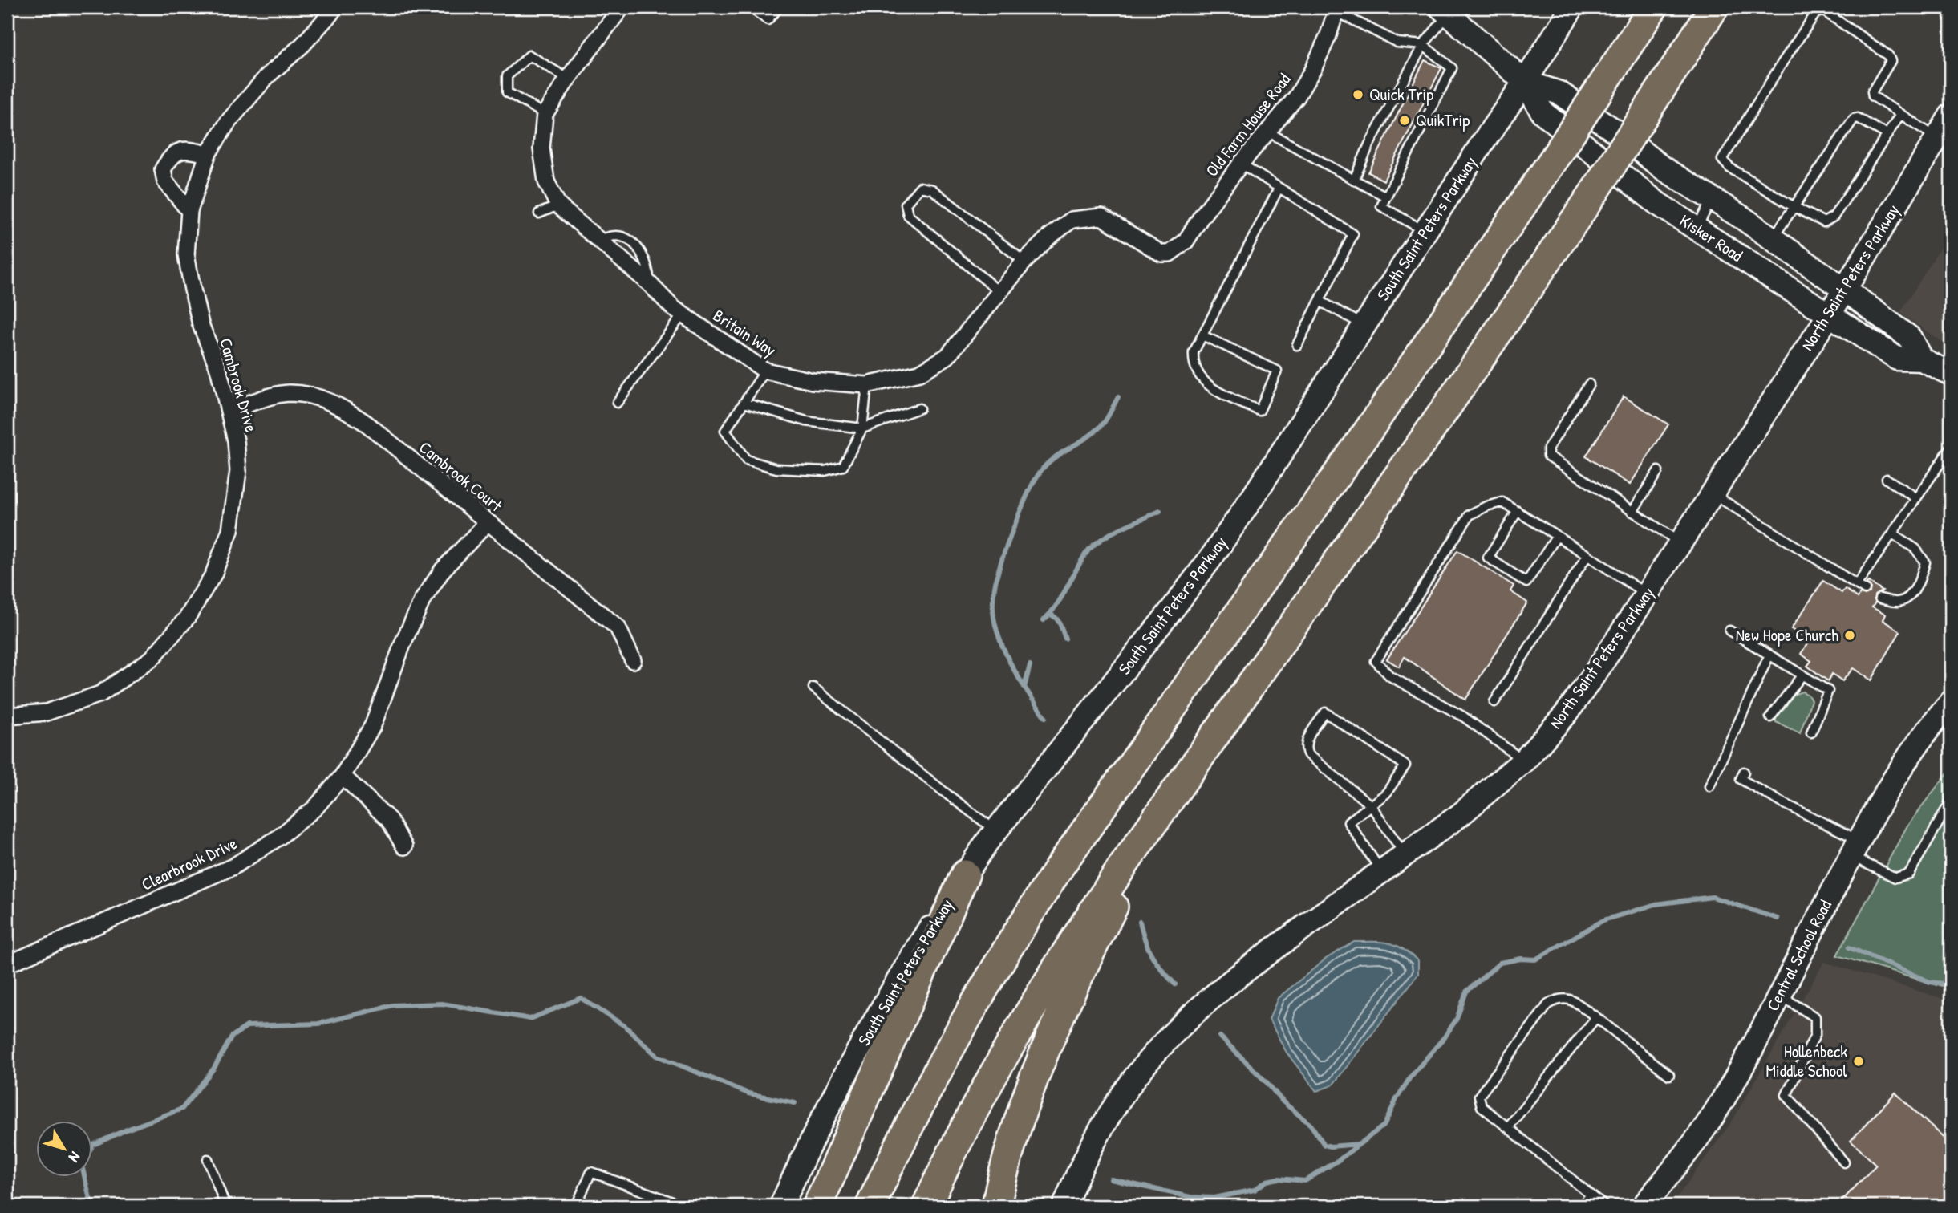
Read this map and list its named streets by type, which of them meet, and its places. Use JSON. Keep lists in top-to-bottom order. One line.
{"streets":{"main road":["South Saint Peters Parkway","Kisker Road","North Saint Peters Parkway","Central School Road"],"street":["Old Farm House Road","Britain Way","Cambrook Drive","Cambrook Court","Clearbrook Drive"]},"crossings":[["Old Farm House Road","Britain Way"],["South Saint Peters Parkway","Kisker Road"],["Kisker Road","North Saint Peters Parkway"],["Cambrook Drive","Cambrook Court"],["Cambrook Court","Clearbrook Drive"]],"places":["Quick Trip","QuikTrip","New Hope Church","Hollenbeck Middle School"],"north":"bottom right"}
